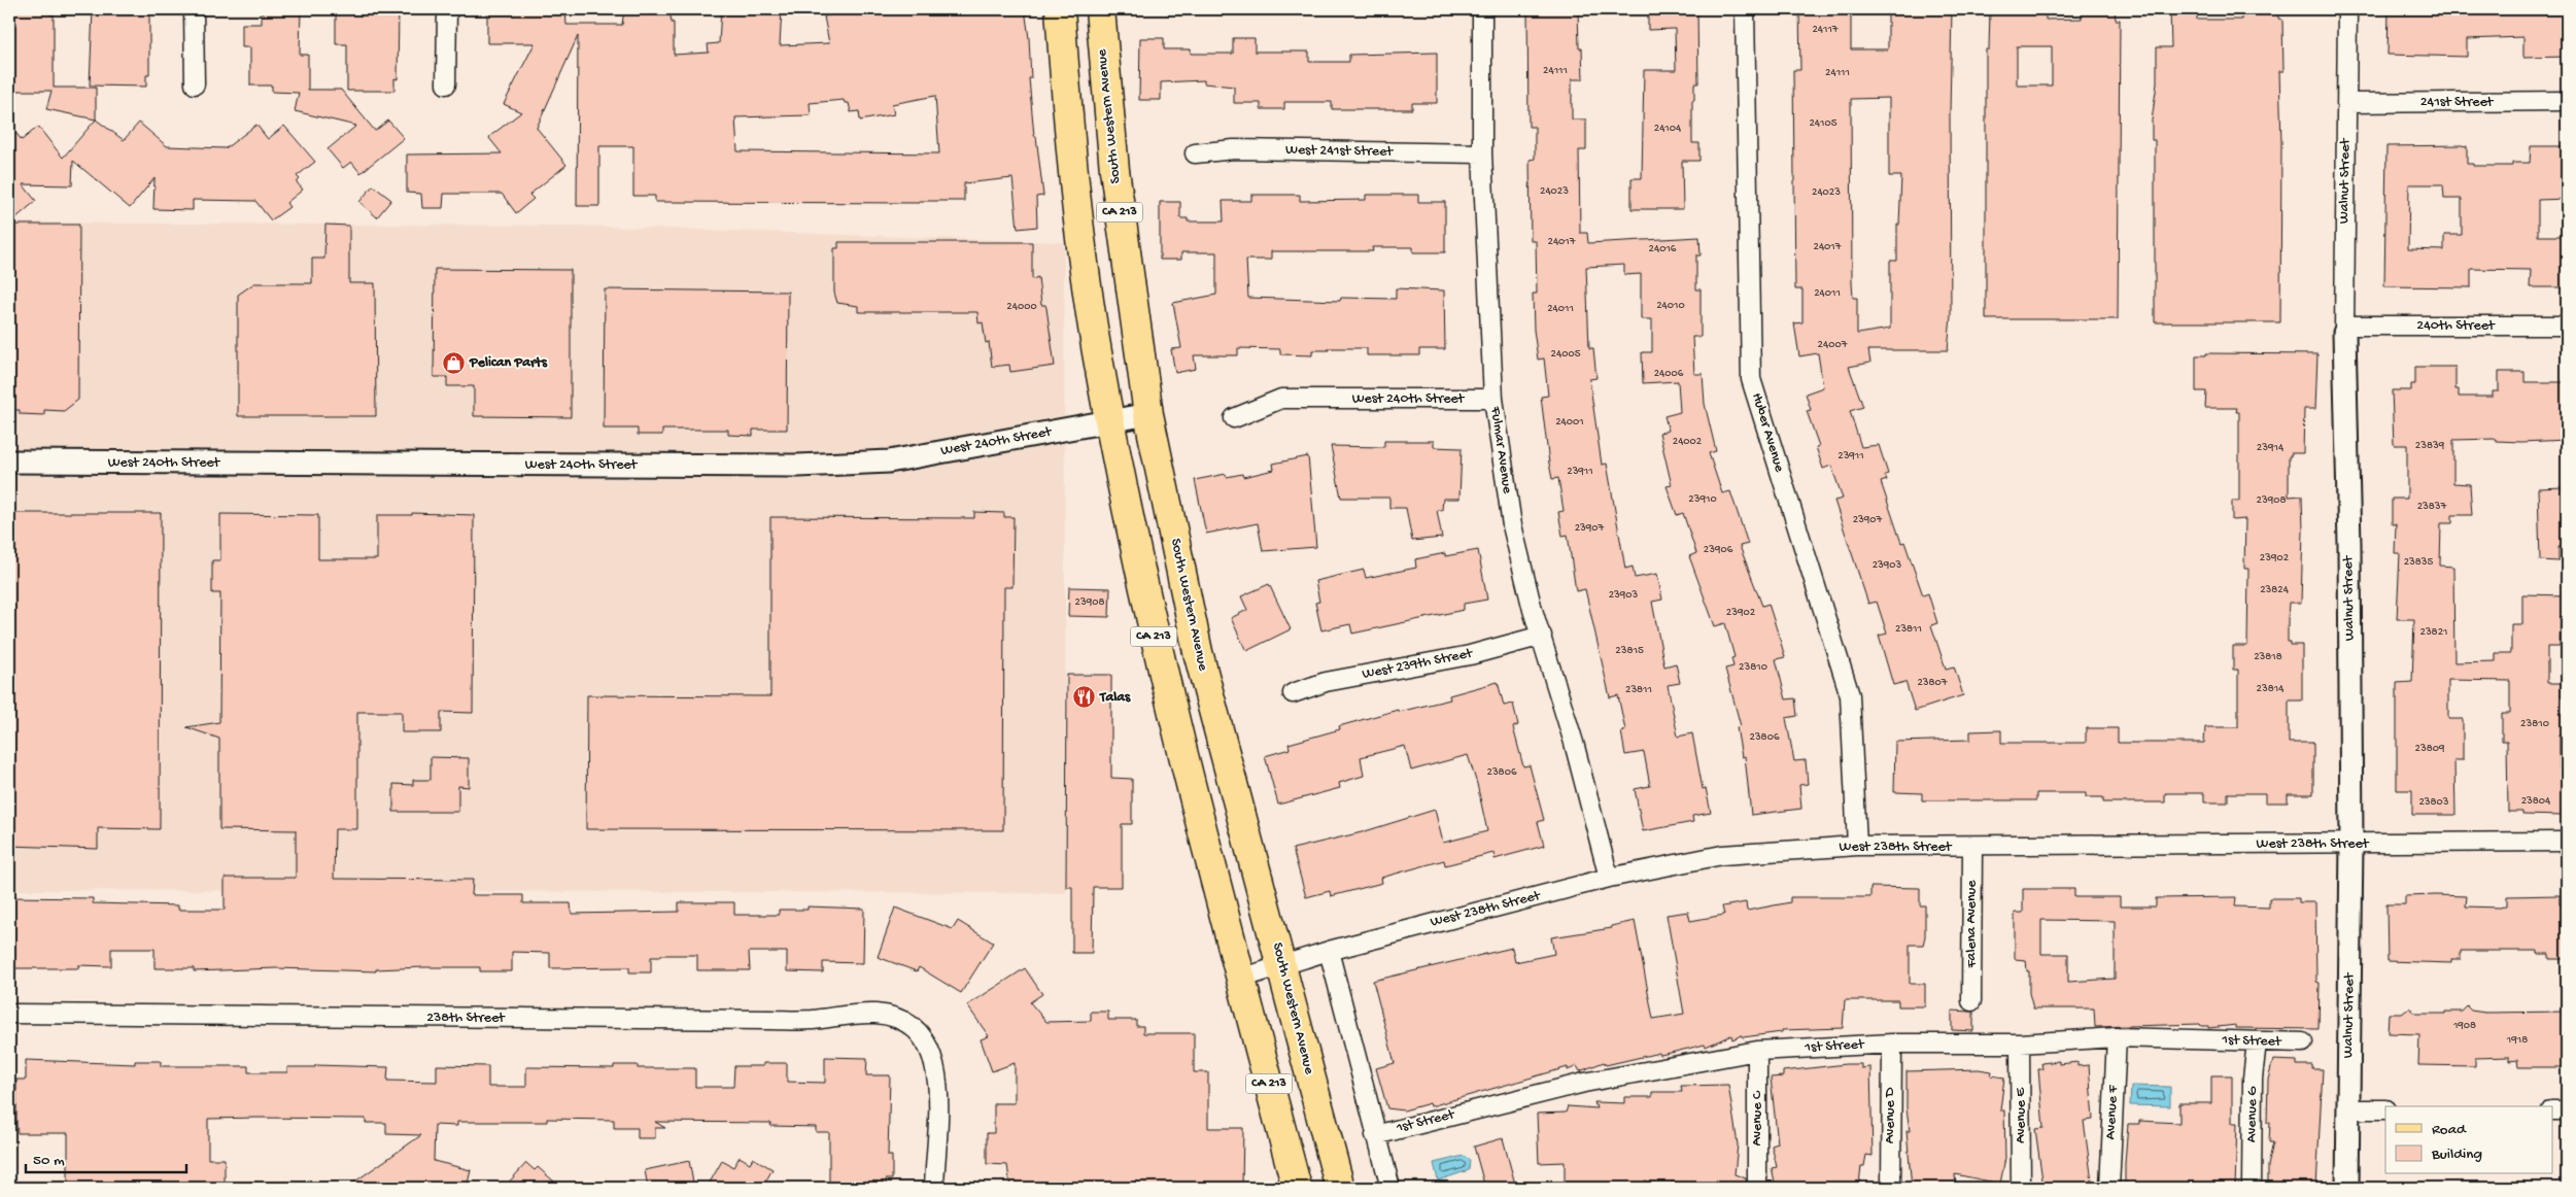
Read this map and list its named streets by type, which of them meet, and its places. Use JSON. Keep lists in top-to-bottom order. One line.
{"streets":{"main road":["South Western Avenue","CA 213"],"street":["241st Street","West 241st Street","Walnut Street","240th Street","West 240th Street","Huber Avenue","Fulmar Avenue","West 239th Street","West 238th Street","Falena Avenue","238th Street","1st Street","Avenue F","Avenue G","Avenue D","Avenue E","Avenue C"]},"crossings":[["241st Street","Walnut Street"],["South Western Avenue","West 240th Street"],["South Western Avenue","West 238th Street"],["West 241st Street","Fulmar Avenue"],["Walnut Street","240th Street"],["Walnut Street","West 238th Street"],["CA 213","West 240th Street"],["CA 213","West 238th Street"],["West 240th Street","Fulmar Avenue"],["Huber Avenue","West 238th Street"],["Fulmar Avenue","West 239th Street"],["Fulmar Avenue","West 238th Street"],["West 238th Street","Falena Avenue"],["1st Street","Avenue F"],["1st Street","Avenue G"],["1st Street","Avenue D"],["1st Street","Avenue E"],["1st Street","Avenue C"]],"places":{"shop":["Pelican Parts"],"restaurant":["Talas"]},"house_numbers":["24117","24111","24111","24105","24104","24023","24023","24017","24017","24016","24011","24010","24000","24011","24007","24005","24006","24001","24002","23839","23914","23911","23911","23910","23908","23837","23907","23907","23906","23902","23835","23903","23824","23903","23908","23902","23811","23821","23815","23818","23810","23807","23814","23811","23810","23806","23809","23806","23804","23803","1908","1918"],"legend":["Road","Building"],"scale_bar":"50 m"}
